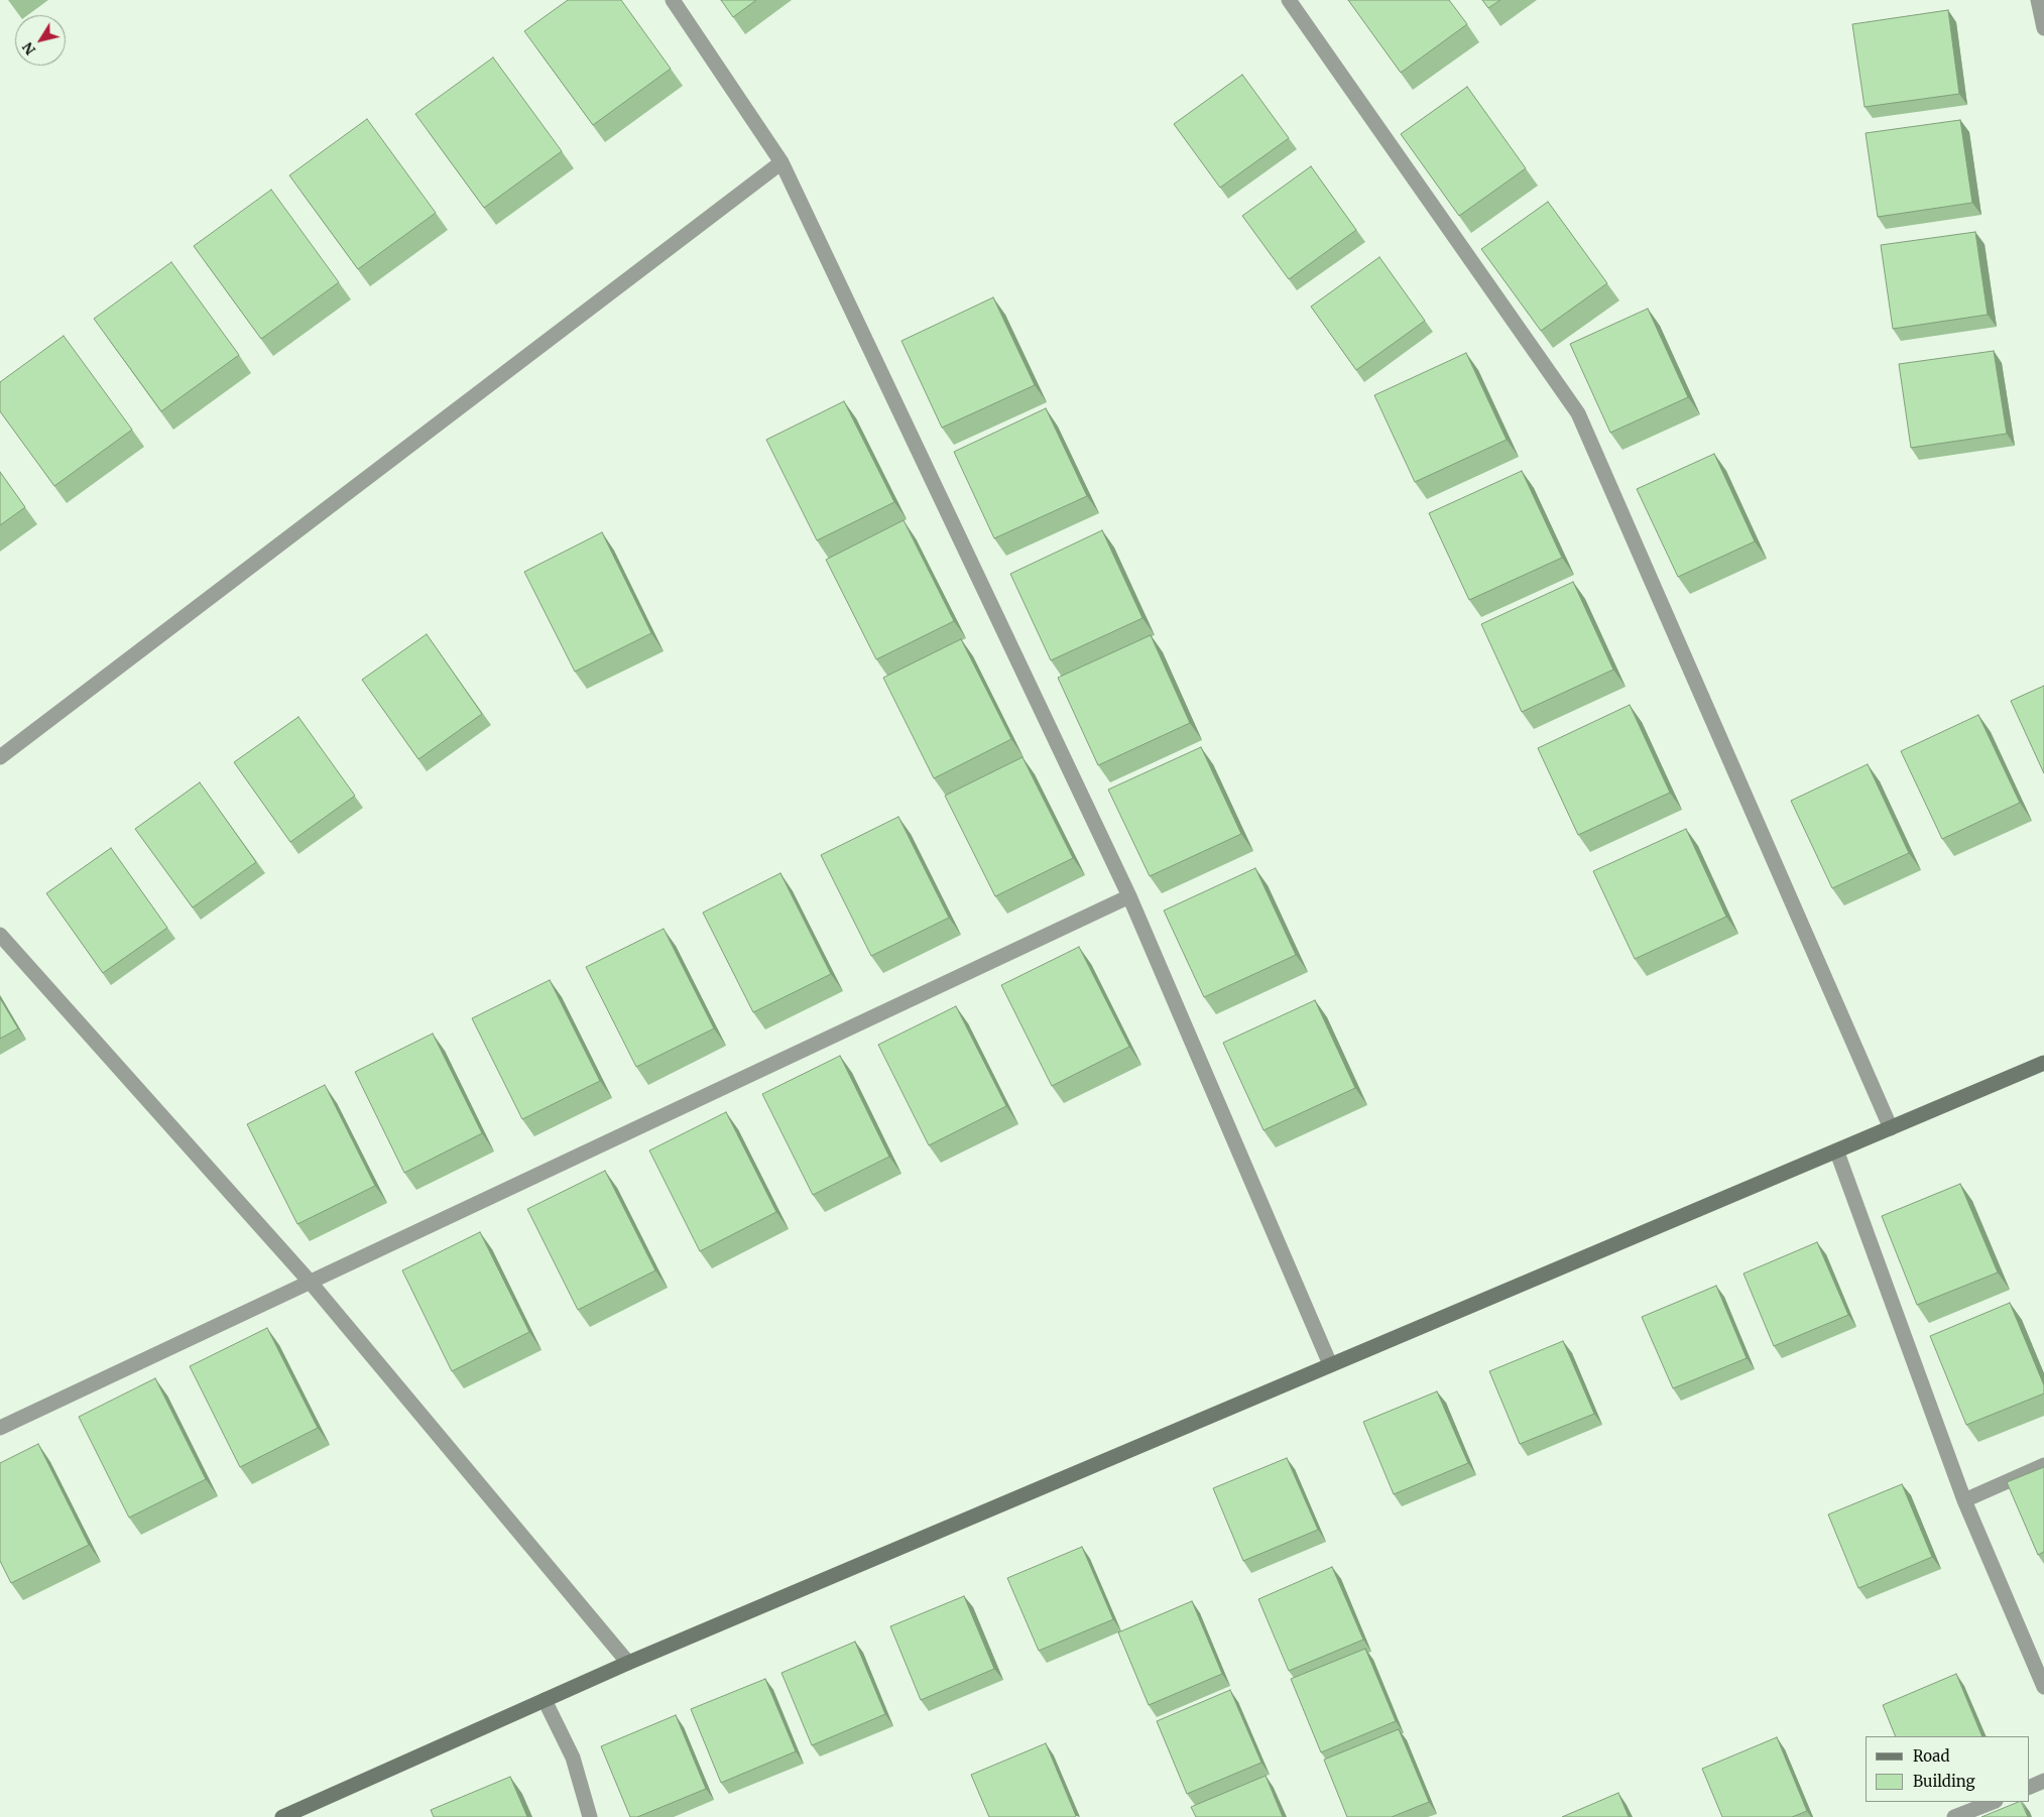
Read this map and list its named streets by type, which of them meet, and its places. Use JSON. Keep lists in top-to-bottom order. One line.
{"legend":["Road","Building"],"north":"bottom left"}
